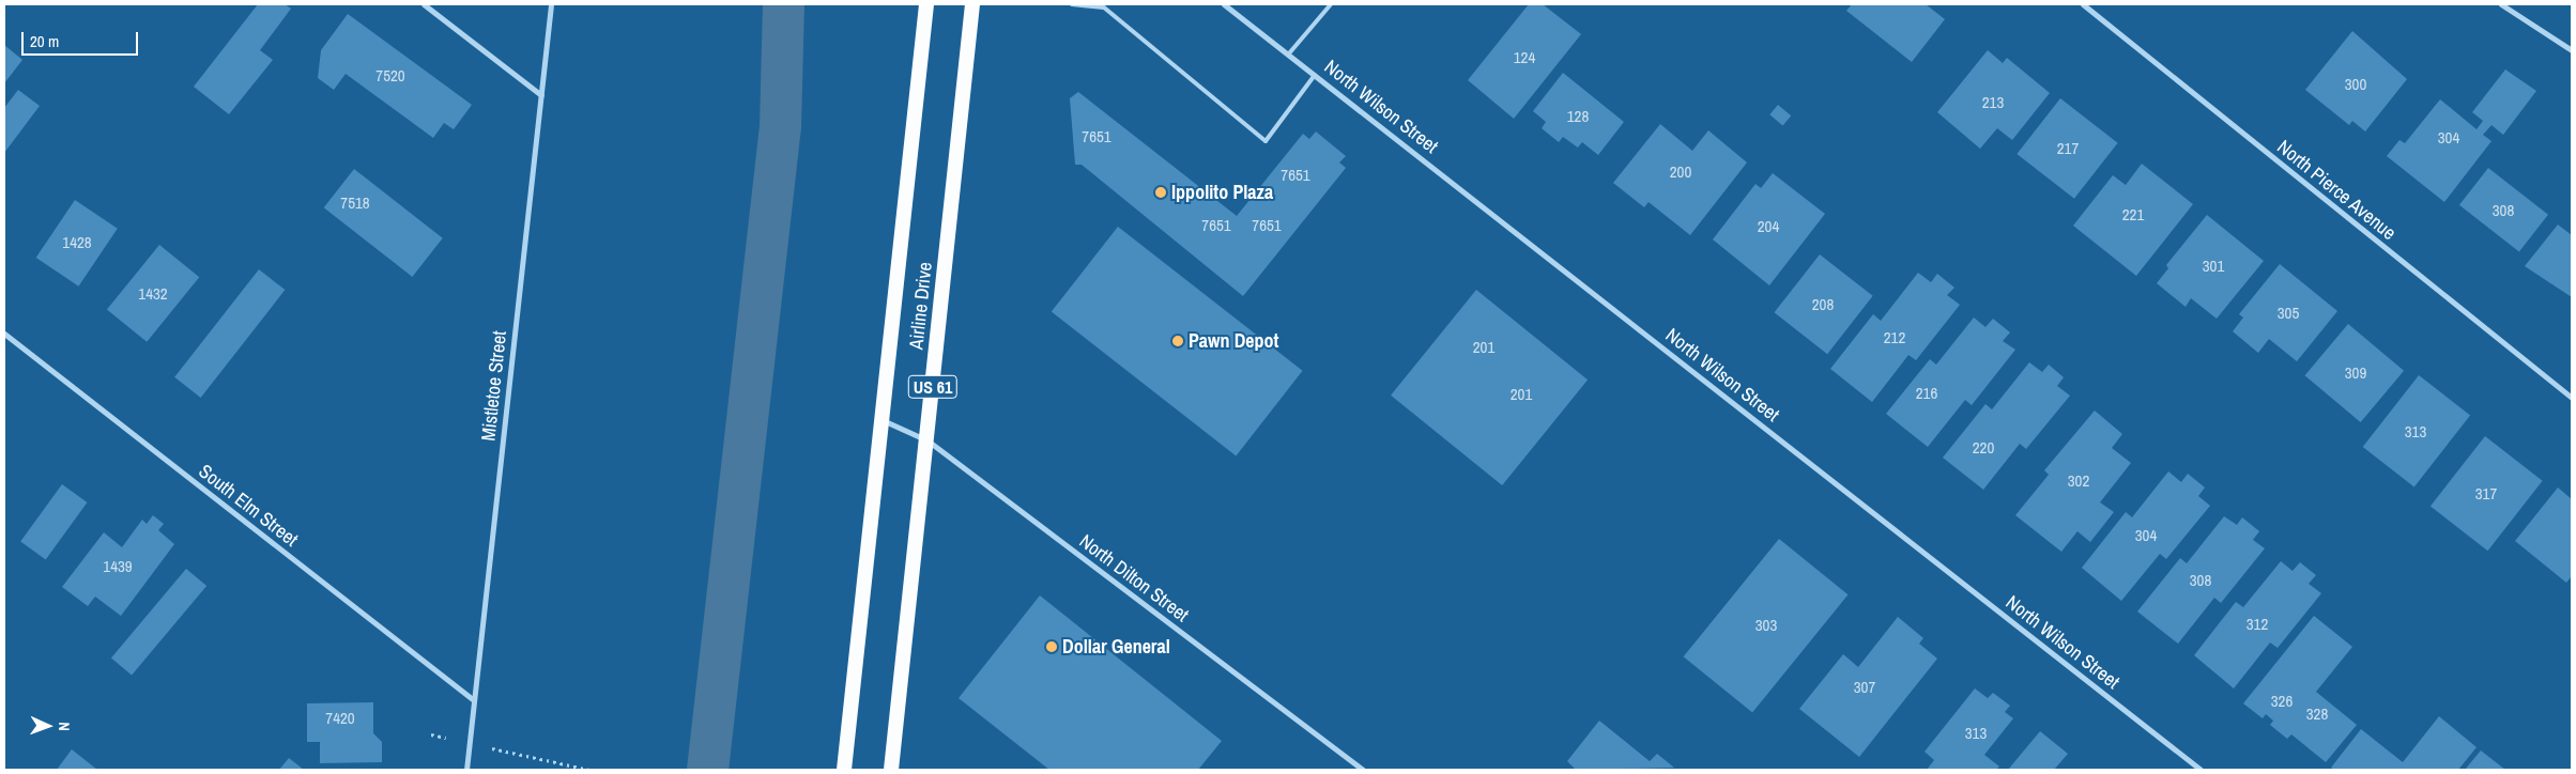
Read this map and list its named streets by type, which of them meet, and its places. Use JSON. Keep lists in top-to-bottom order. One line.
{"streets":{"highway":["Airline Drive","US 61"],"street":["North Wilson Street","North Pierce Avenue","Mistletoe Street","South Elm Street","North Dilton Street"]},"crossings":[["Airline Drive","North Dilton Street"],["Mistletoe Street","South Elm Street"]],"places":["Ippolito Plaza","Pawn Depot","Dollar General"],"house_numbers":["124","7520","300","213","128","7651","304","217","200","7651","7518","308","221","7651","7651","204","1428","301","1432","208","305","212","201","309","216","201","313","220","302","317","304","1439","308","312","303","307","326","328","7420","313"],"scale_bar":"20 m","north":"right"}
